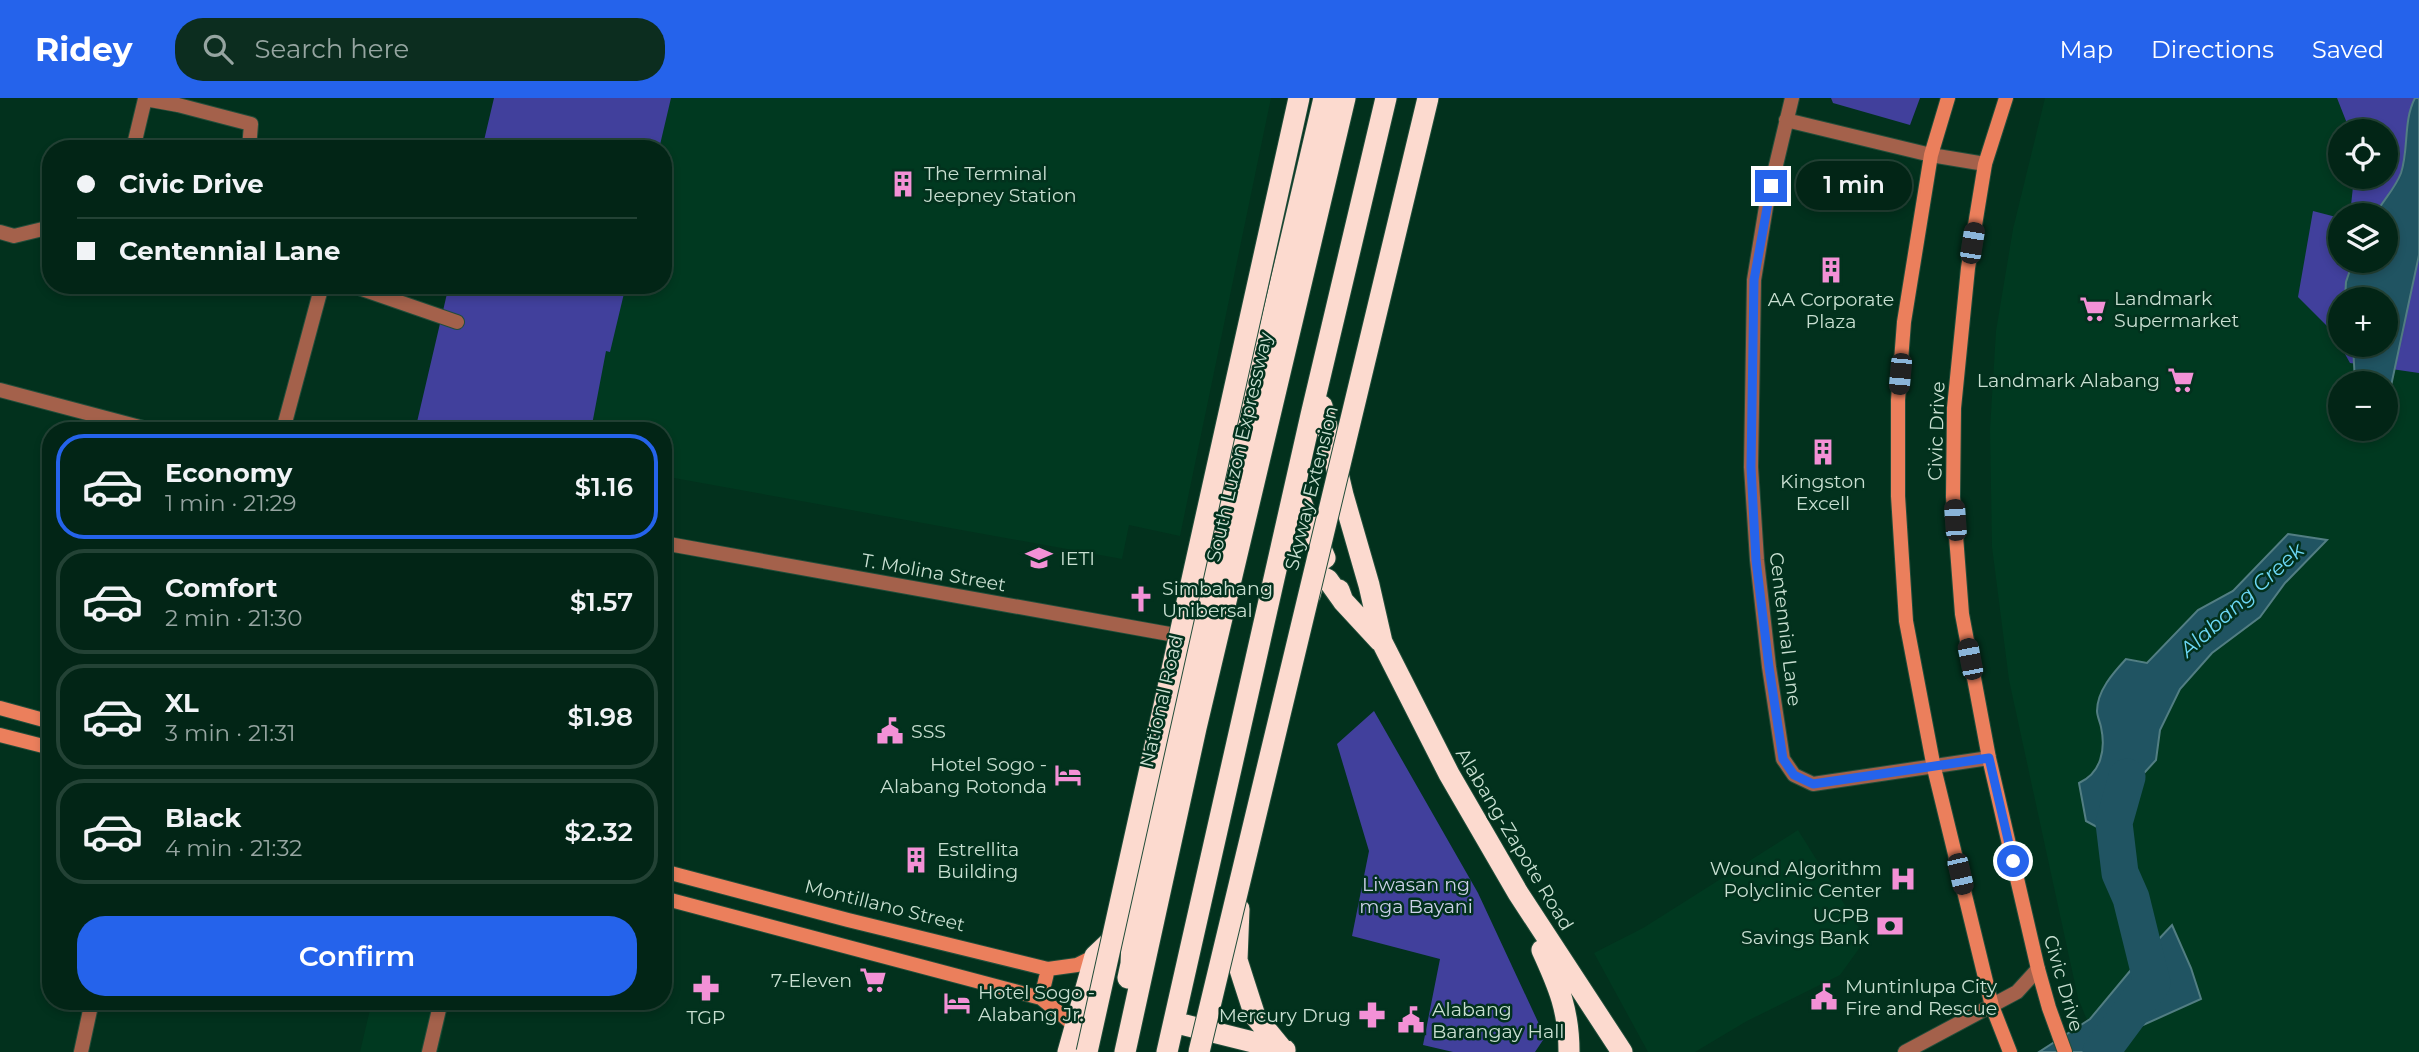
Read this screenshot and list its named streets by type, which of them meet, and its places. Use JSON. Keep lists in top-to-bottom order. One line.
{"streets":{"highway":["South Luzon Expressway","Skyway Extension","National Road","Alabang-Zapote Road"],"main road":["Civic Drive","Montillano Street"],"street":["T. Molina Street","Centennial Lane"]},"crossings":[["Civic Drive","Centennial Lane"],["T. Molina Street","National Road"]],"water":["Alabang Creek"],"parks":["Liwasan ng mga Bayani"],"places":{"building":["The Terminal Jeepney Station","AA Corporate Plaza","Kingston Excell","Estrellita Building"],"supermarket":["Landmark Supermarket","Landmark Alabang","7-Eleven"],"school or university":["IETI"],"church":["Simbahang Unibersal"],"public building":["SSS","Muntinlupa City Fire and Rescue","Alabang Barangay Hall"],"hotel":["Hotel Sogo - Alabang Rotonda","Hotel Sogo - Alabang Jr."],"hospital":["Wound Algorithm Polyclinic Center"],"bank":["UCPB Savings Bank"],"pharmacy":["TGP","Mercury Drug"]},"page":{"header":"Ridey","search":"Search here","nav":["Map","Directions","Saved"],"map_buttons":["+","−"],"banner":["Civic Drive","Centennial Lane"],"bubble":"1 min","list":[{"name":"Economy","note":"1 min · 21:29","value":"$1.16"},{"name":"Comfort","note":"2 min · 21:30","value":"$1.57"},{"name":"XL","note":"3 min · 21:31","value":"$1.98"},{"name":"Black","note":"4 min · 21:32","value":"$2.32"}],"buttons":"Confirm"}}
